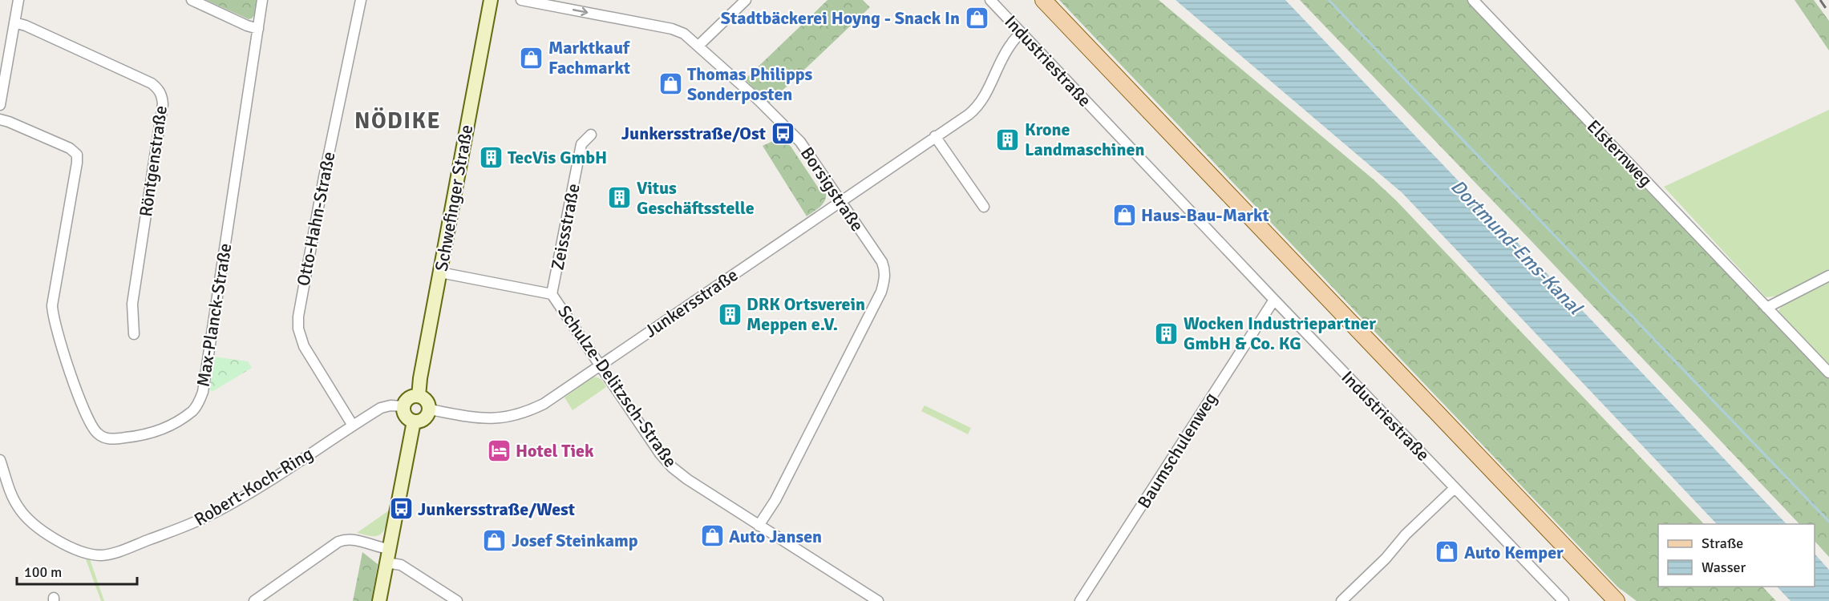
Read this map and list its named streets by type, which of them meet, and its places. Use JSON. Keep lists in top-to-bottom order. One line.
{"streets":{"street":["Industriestraße","Elsternweg","Röntgenstraße","Borsigstraße","Schwefinger Straße","Otto-Hahn-Straße","Zeissstraße","Junkersstraße","Max-Planck-Straße","Schulze-Delitzsch-Straße","Baumschulenweg","Robert-Koch-Ring"]},"crossings":[["Industriestraße","Junkersstraße"],["Industriestraße","Baumschulenweg"],["Borsigstraße","Junkersstraße"],["Borsigstraße","Schulze-Delitzsch-Straße"],["Schwefinger Straße","Junkersstraße"],["Schwefinger Straße","Schulze-Delitzsch-Straße"],["Schwefinger Straße","Robert-Koch-Ring"],["Otto-Hahn-Straße","Robert-Koch-Ring"],["Zeissstraße","Schulze-Delitzsch-Straße"],["Junkersstraße","Schulze-Delitzsch-Straße"],["Junkersstraße","Robert-Koch-Ring"]],"districts":["NÖDIKE"],"water":["Dortmund-Ems-Kanal"],"places":{"shop":["Stadtbäckerei Hoyng - Snack In","Marktkauf Fachmarkt","Thomas Philipps Sonderposten","Haus-Bau-Markt","Auto Jansen","Josef Steinkamp","Auto Kemper"],"bus stop":["Junkersstraße/Ost","Junkersstraße/West"],"building":["Krone Landmaschinen","TecVis GmbH","Vitus Geschäftsstelle","DRK Ortsverein Meppen e.V.","Wocken Industriepartner GmbH & Co. KG"],"hotel":["Hotel Tiek"]},"legend":["Straße","Wasser"],"scale_bar":"100 m"}
